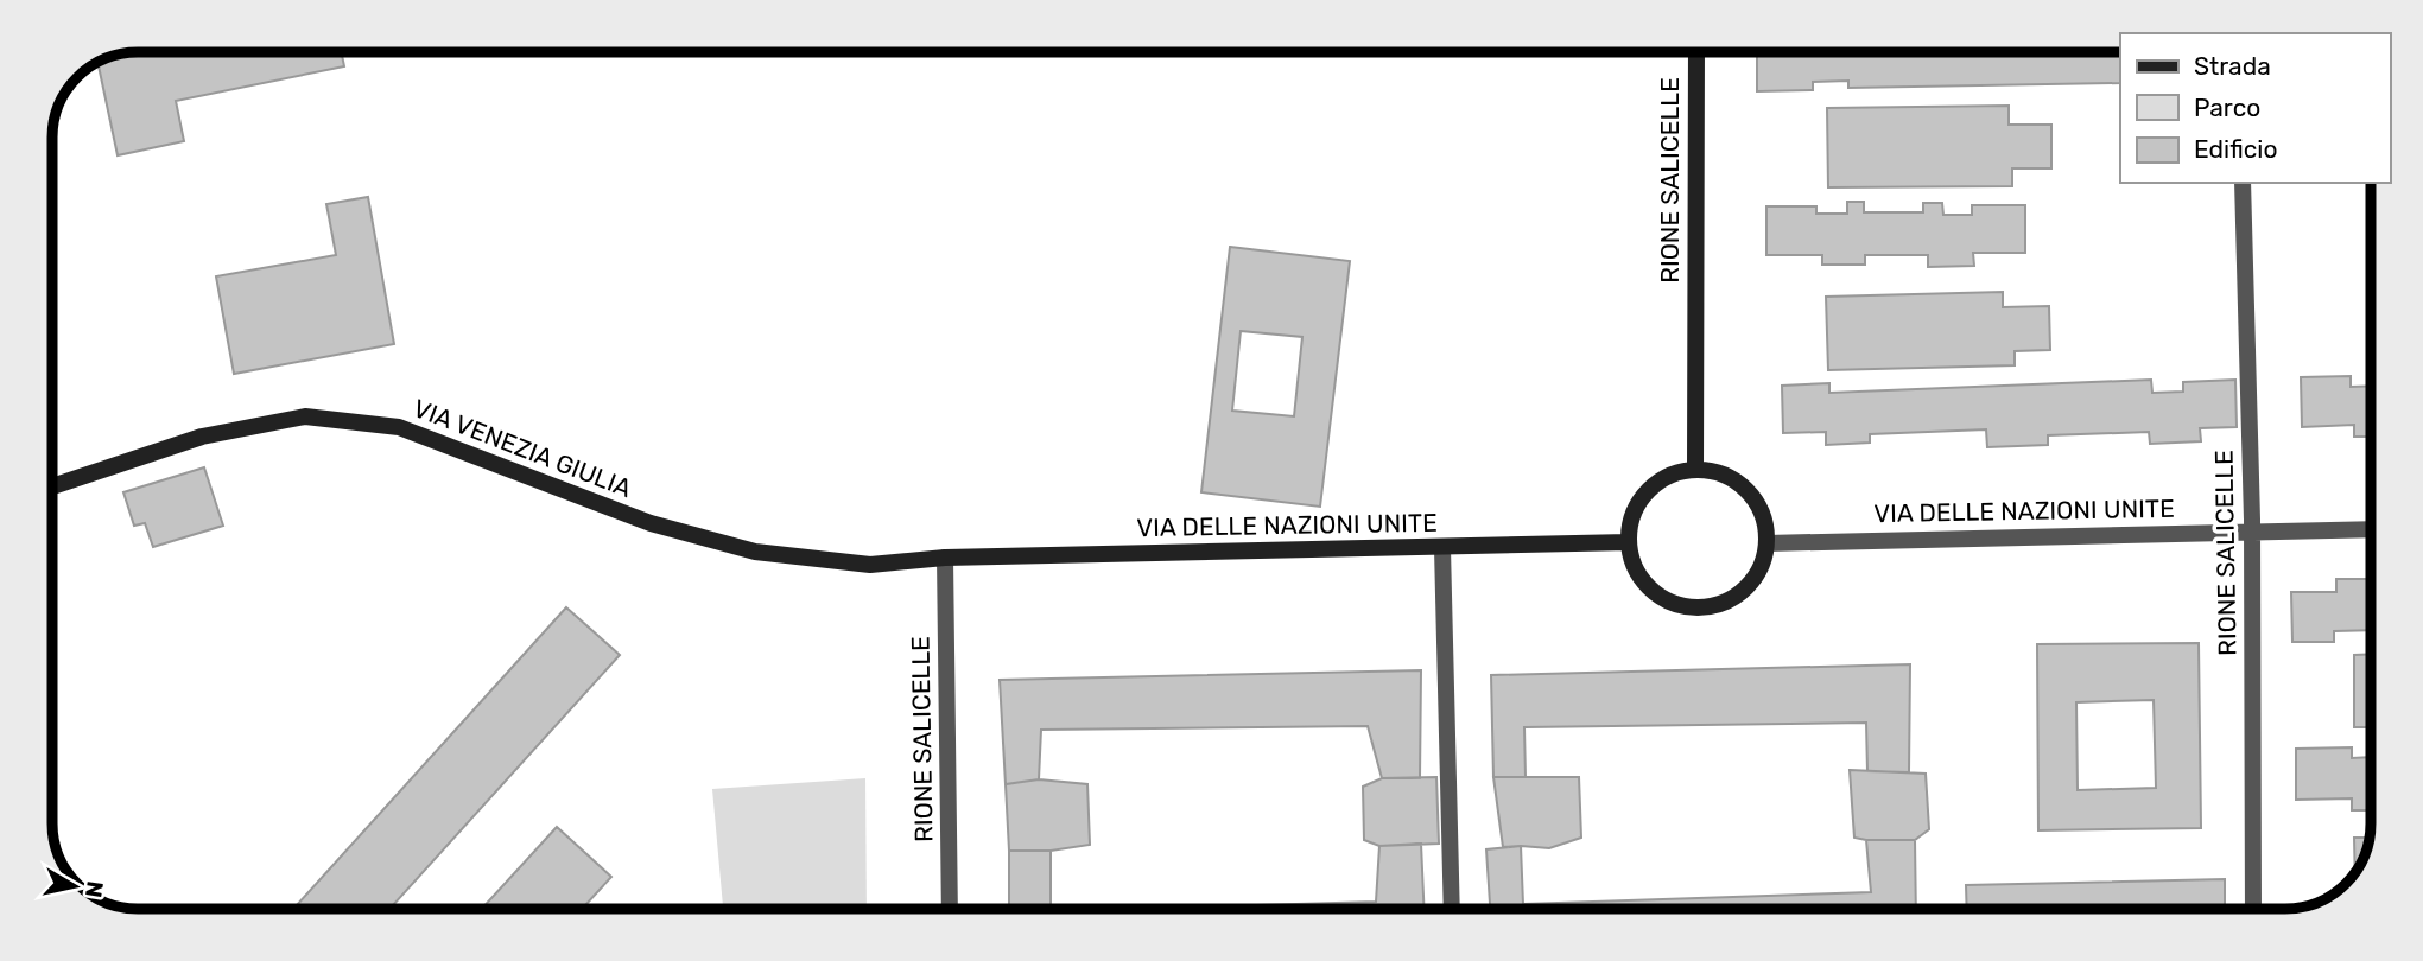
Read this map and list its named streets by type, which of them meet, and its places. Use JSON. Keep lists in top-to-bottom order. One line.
{"streets":{"street":["RIONE SALICELLE","VIA VENEZIA GIULIA","VIA DELLE NAZIONI UNITE"]},"crossings":[["RIONE SALICELLE","VIA VENEZIA GIULIA"],["RIONE SALICELLE","VIA DELLE NAZIONI UNITE"],["VIA VENEZIA GIULIA","VIA DELLE NAZIONI UNITE"]],"legend":["Strada","Parco","Edificio"],"north":"right"}
